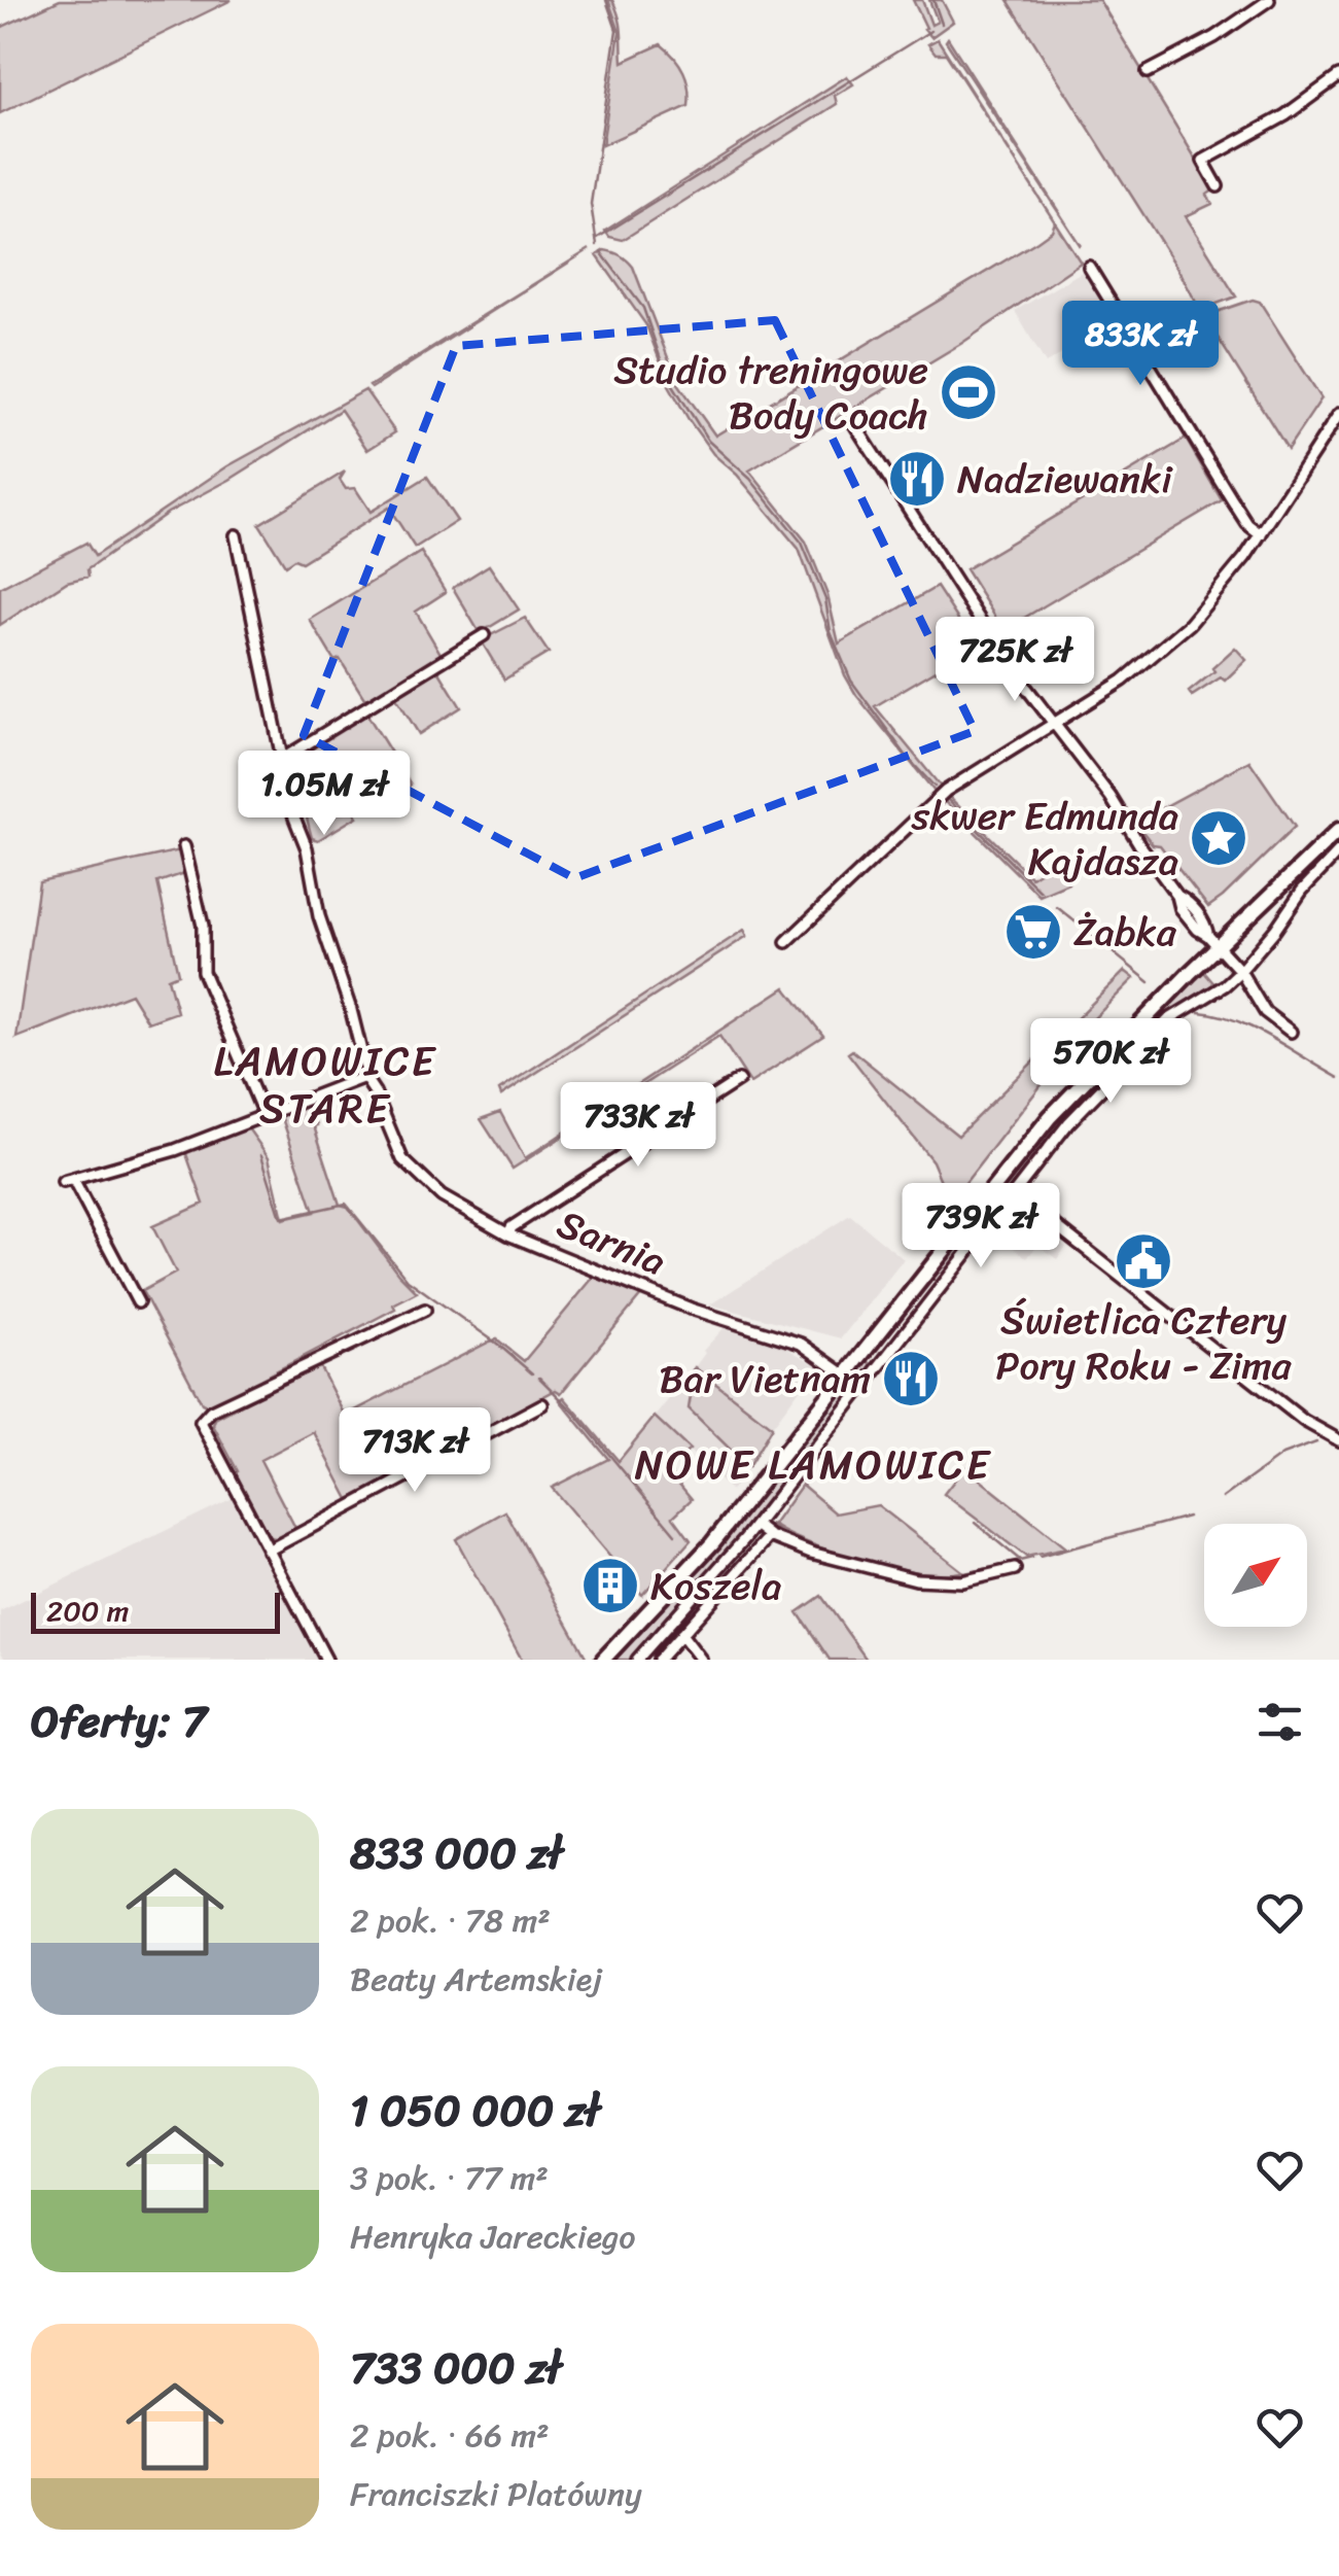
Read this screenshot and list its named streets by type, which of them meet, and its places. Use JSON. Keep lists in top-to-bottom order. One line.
{"streets":{"street":["Sarnia"]},"districts":["LAMOWICE STARE","NOWE LAMOWICE"],"places":{"sports":["Studio treningowe Body Coach"],"restaurant":["Nadziewanki","Bar Vietnam"],"place":["skwer Edmunda Kajdasza"],"supermarket":["Żabka"],"public building":["Świetlica Cztery Pory Roku - Zima"],"building":["Koszela"]},"scale_bar":"200 m","north":"top right","page":{"price":["833K zł","725K zł","1.05M zł","570K zł","733K zł","739K zł","713K zł"],"scale":"200 m","heading":"Oferty: 7","list":[{"name":"833 000 zł","note":"2 pok. · 78 m² · Beaty Artemskiej"},{"name":"1 050 000 zł","note":"3 pok. · 77 m² · Henryka Jareckiego"},{"name":"733 000 zł","note":"2 pok. · 66 m² · Franciszki Platówny"}]}}
